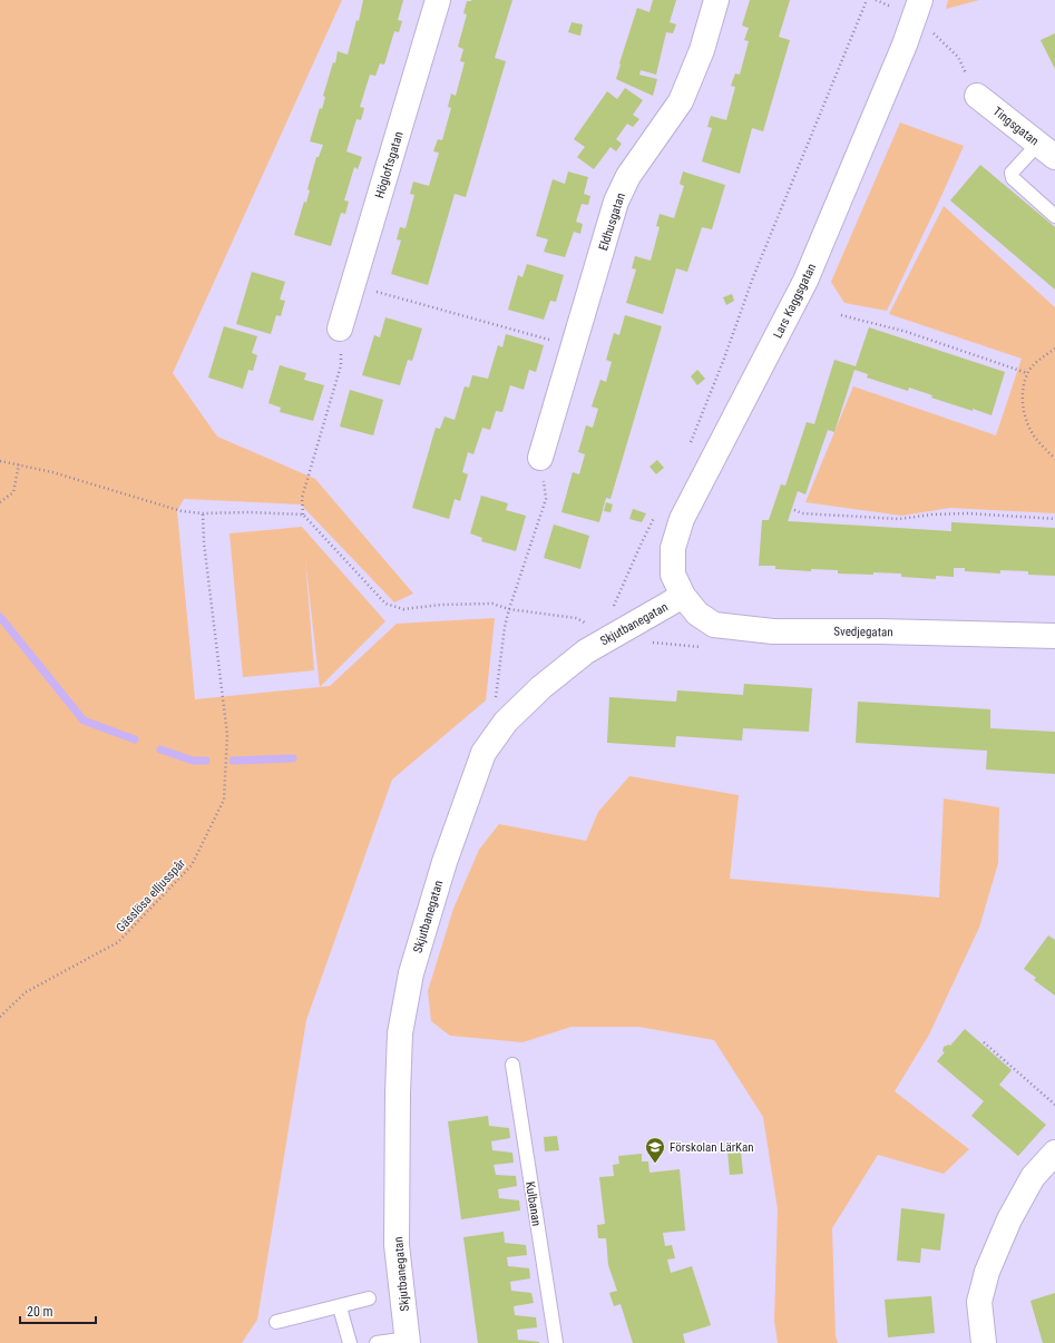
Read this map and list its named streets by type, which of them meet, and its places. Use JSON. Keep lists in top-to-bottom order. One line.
{"streets":{"street":["Tingsgatan","Högloftsgatan","Eldhusgatan","Lars Kaggsgatan","Skjutbanegatan","Svedjegatan"],"lane":["Kulbanan"],"path":["Gässlösa elljusspår"]},"crossings":[["Lars Kaggsgatan","Skjutbanegatan"],["Lars Kaggsgatan","Svedjegatan"],["Skjutbanegatan","Svedjegatan"]],"places":{"school or university":["Förskolan LärKan"]},"scale_bar":"20 m"}
